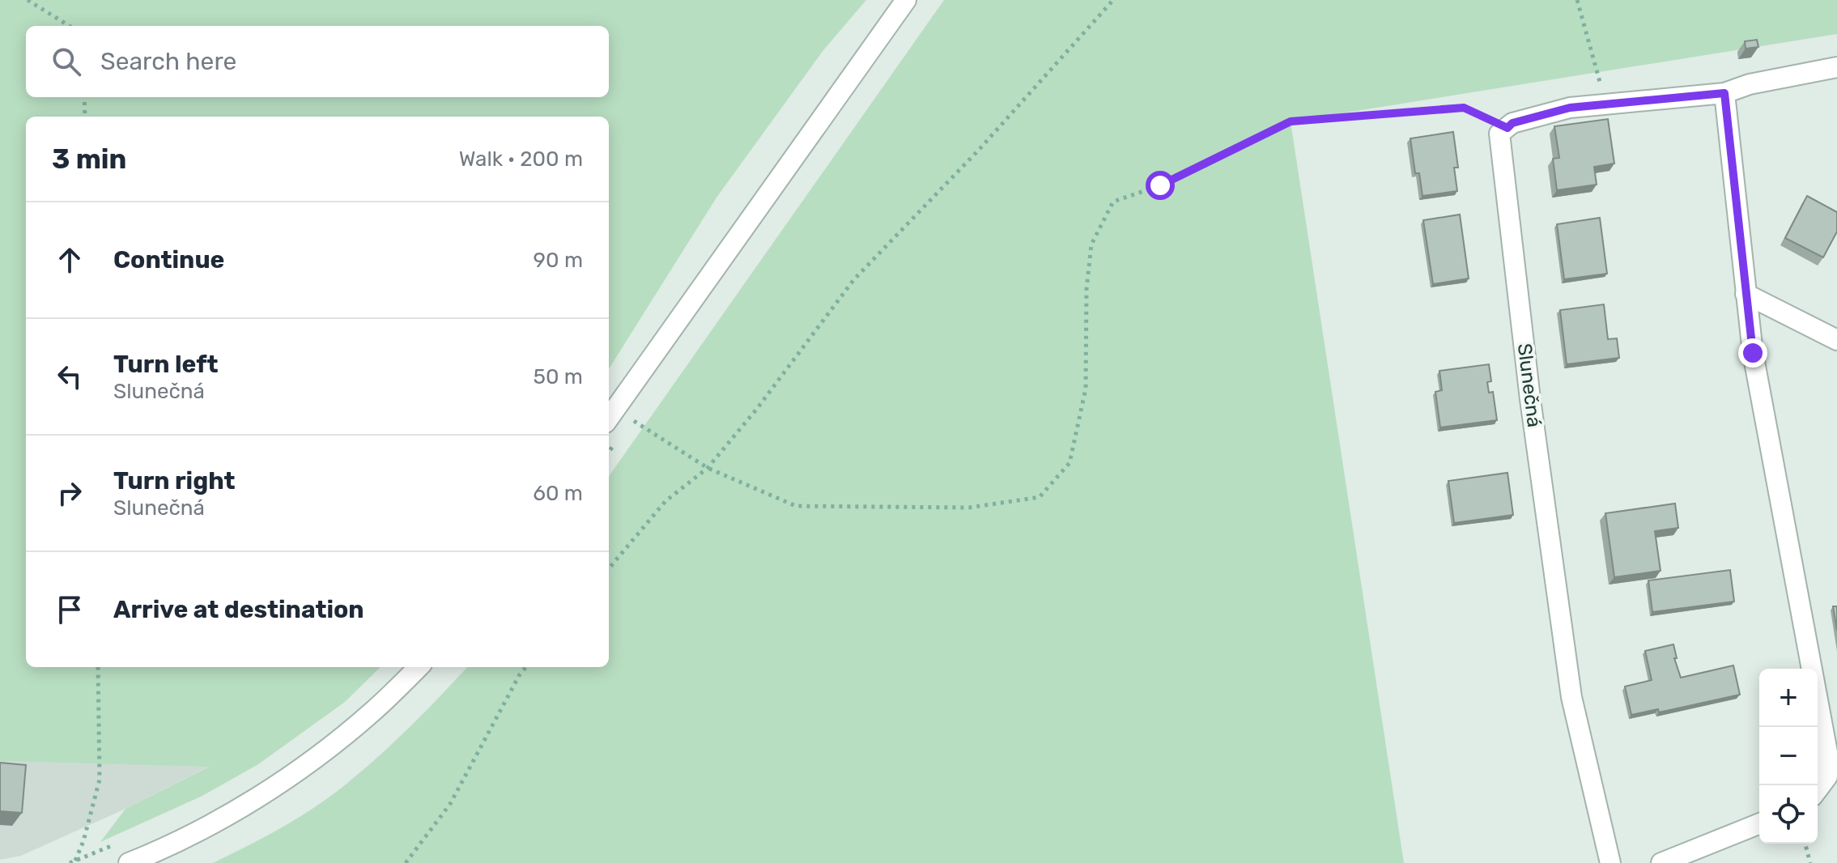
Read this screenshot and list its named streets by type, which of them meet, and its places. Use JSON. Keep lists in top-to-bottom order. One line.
{"streets":{"street":["Slunečná"]},"page":{"search":"Search here","heading":["3 min","Walk · 200 m"],"list":[["Continue","90 m"],["Turn left","Slunečná","50 m"],["Turn right","Slunečná","60 m"],"Arrive at destination"],"map_buttons":["+","−"]}}
